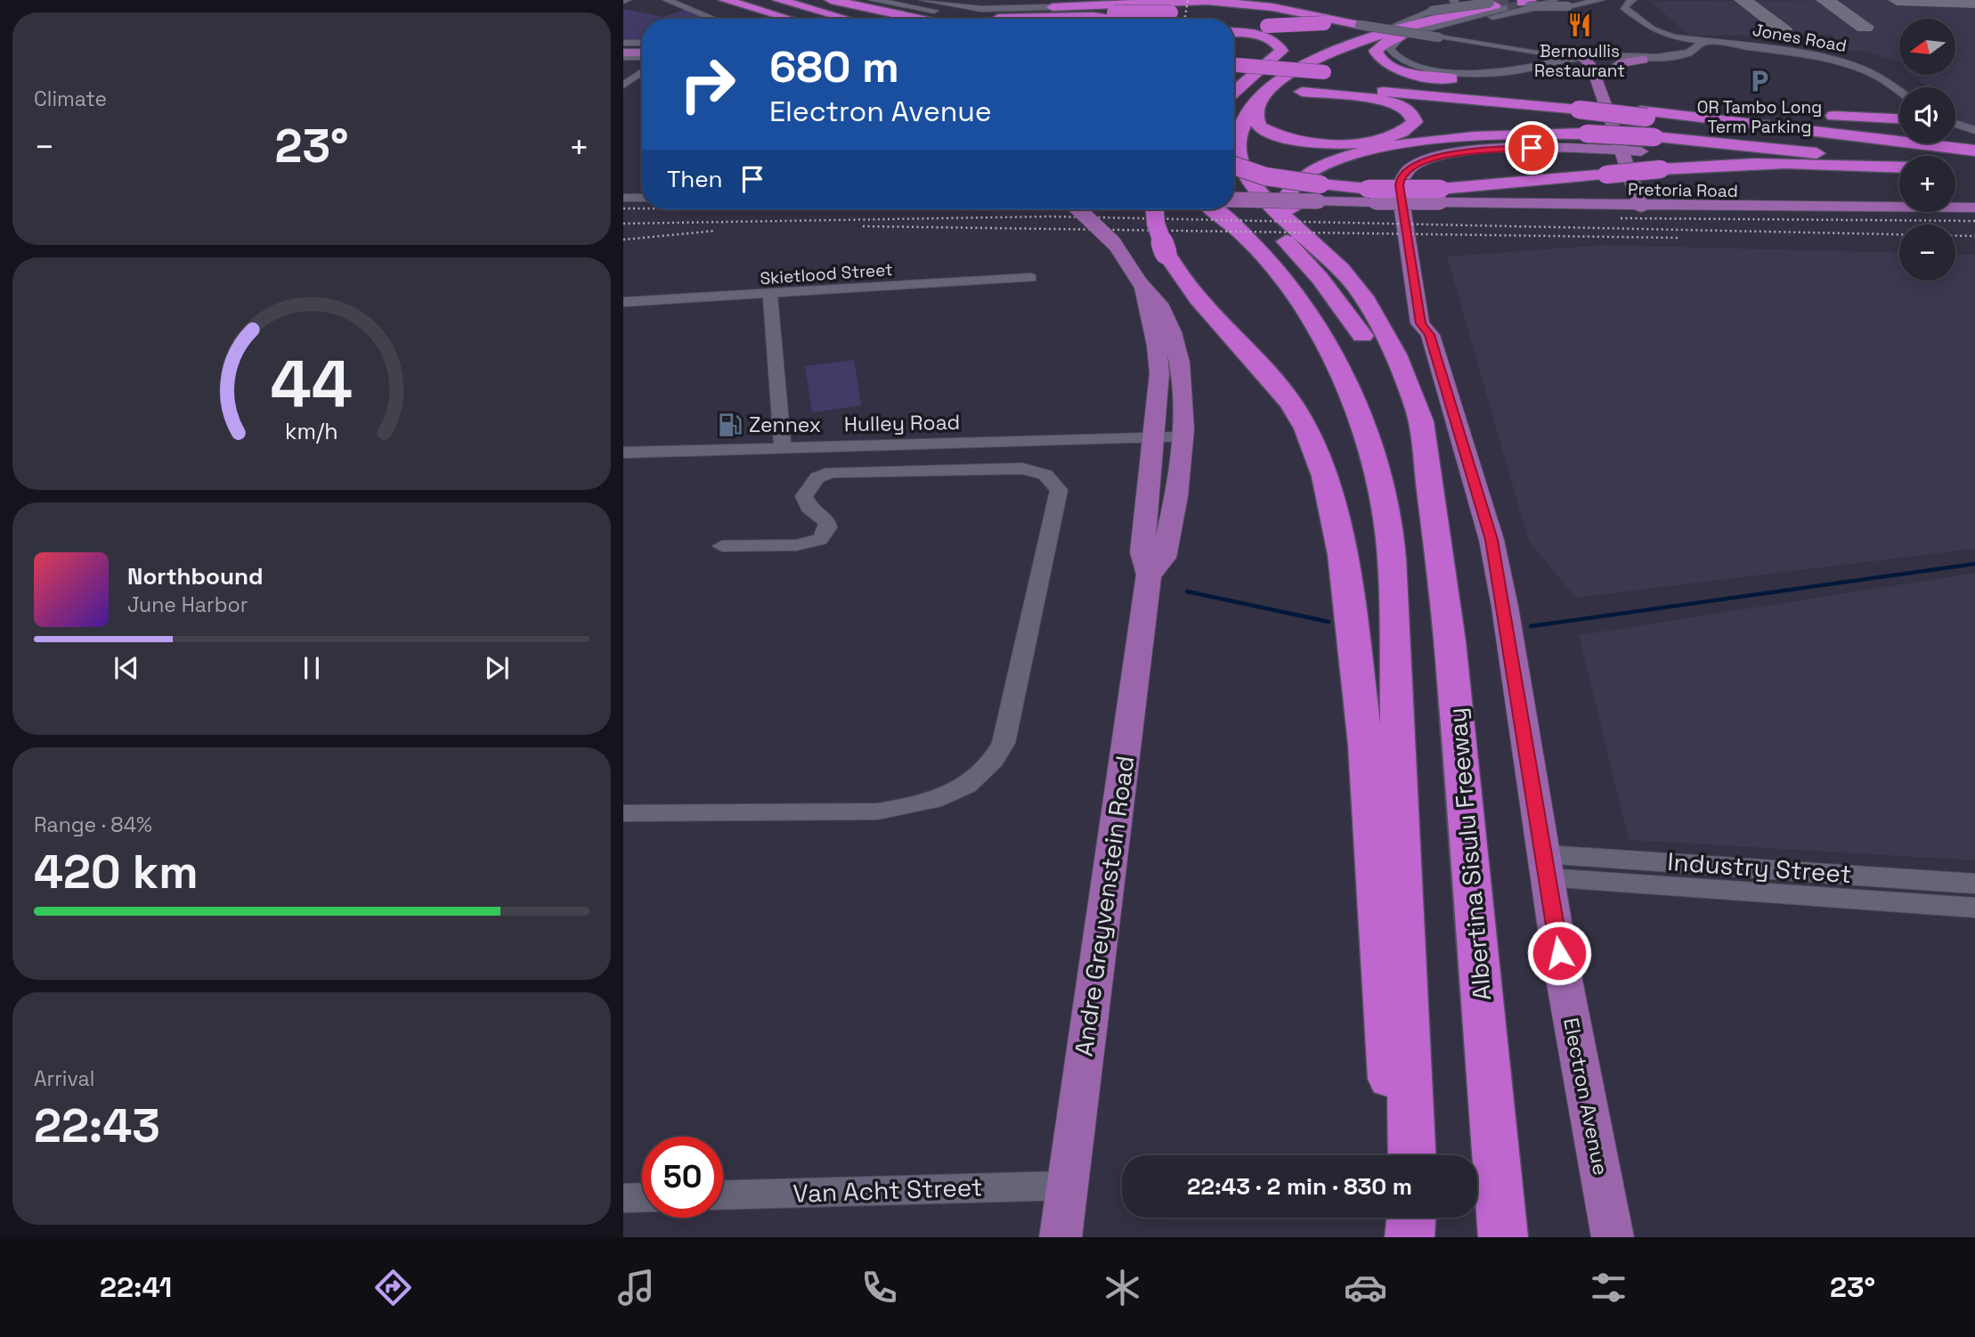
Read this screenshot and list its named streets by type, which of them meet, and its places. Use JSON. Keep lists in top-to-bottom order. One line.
{"streets":{"highway":["Albertina Sisulu Freeway"],"main road":["Pretoria Road","Andre Greyvenstein Road","Electron Avenue"],"street":["Jones Road","Skietlood Street","Hulley Road","Industry Street","Van Acht Street"]},"crossings":[["Hulley Road","Andre Greyvenstein Road"],["Industry Street","Electron Avenue"],["Andre Greyvenstein Road","Van Acht Street"]],"places":{"restaurant":["Bernoullis Restaurant"],"parking":["OR Tambo Long Term Parking"],"fuel station":["Zennex"]},"north":"left","page":{"tile":["Climate",["Range · 84%","420 km"],["Arrival","22:43"]],"map_buttons":["+","−"],"turn":["680 m","Electron Avenue"],"heat":["−","23°","+"],"then":"Then","song":["Northbound","June Harbor"],"limit":"50","trip":"22:43 · 2 min · 830 m","tabs":["22:41","23°"],"gauge":["44","km/h"]}}
